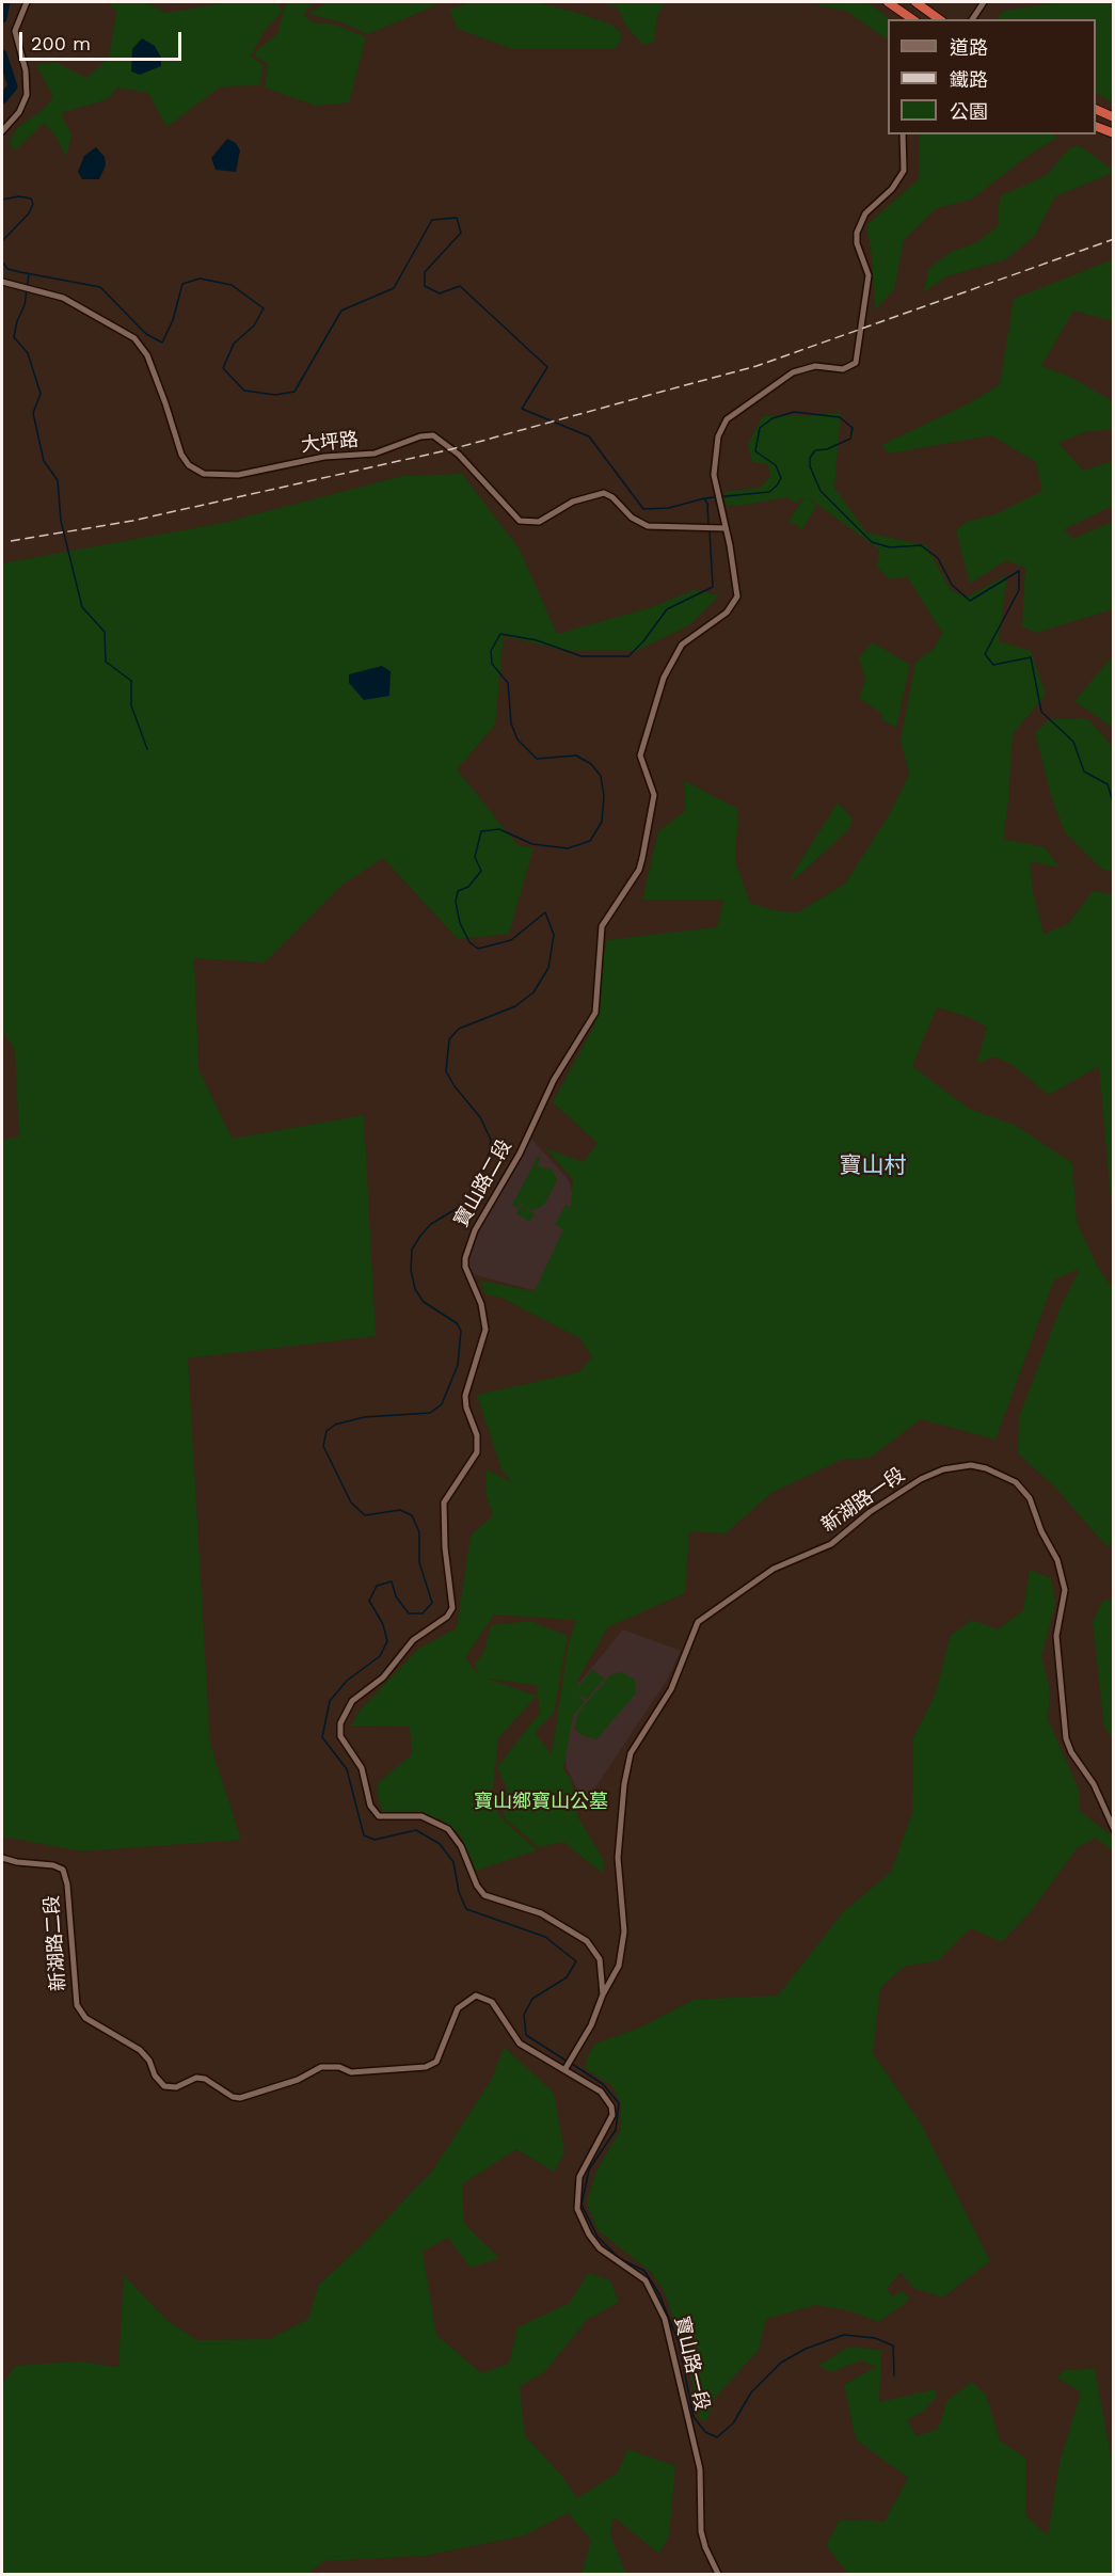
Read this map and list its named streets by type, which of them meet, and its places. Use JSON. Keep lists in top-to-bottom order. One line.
{"streets":{"street":["大坪路","寶山路二段","新湖路一段","新湖路二段","寶山路一段"]},"crossings":[["大坪路","寶山路二段"],["寶山路二段","新湖路一段"],["新湖路一段","新湖路二段"],["新湖路一段","寶山路一段"],["新湖路二段","寶山路一段"]],"districts":["寶山村"],"parks":["寶山鄉寶山公墓"],"legend":["道路","鐵路","公園"],"scale_bar":"200 m"}
